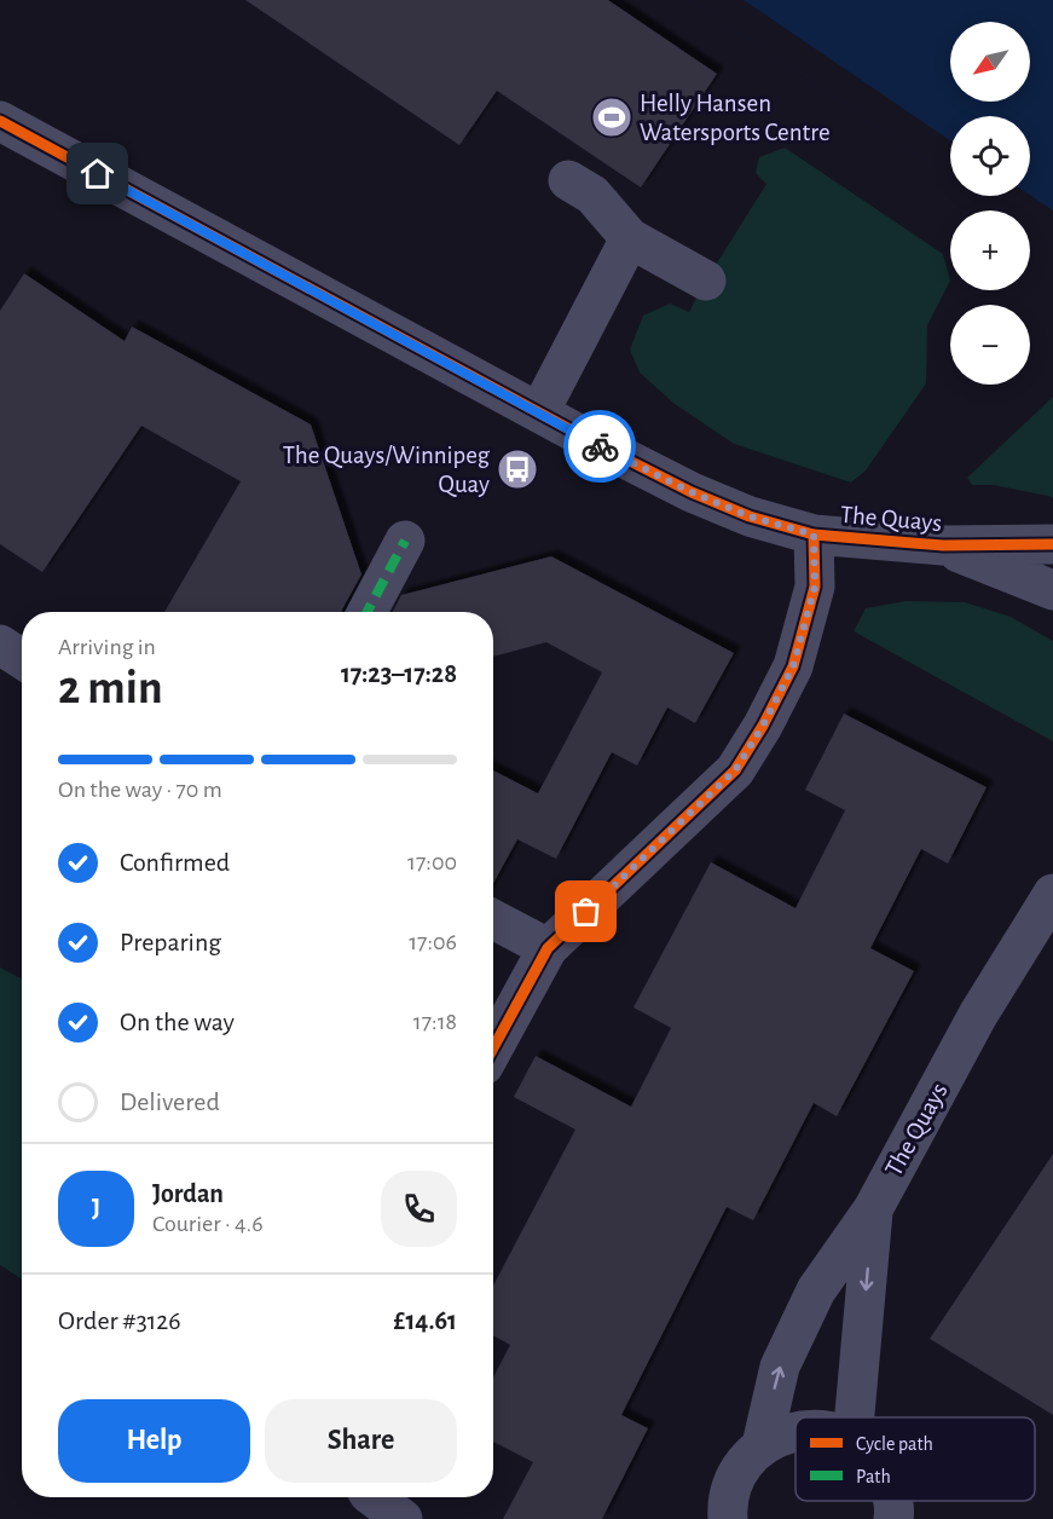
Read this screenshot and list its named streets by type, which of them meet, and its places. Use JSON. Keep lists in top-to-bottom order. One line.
{"streets":{"street":["The Quays"]},"places":{"sports":["Helly Hansen Watersports Centre"],"bus stop":["The Quays/Winnipeg Quay"]},"legend":["Cycle path","Path"],"north":"bottom left","page":{"map_buttons":["+","−"],"heading":["2 min","Arriving in","17:23–17:28"],"panel":["Jordan","Courier · 4.6","Order #3126","£14.61"],"bar":"On the way · 70 m","list":[["Confirmed","17:00"],["Preparing","17:06"],["On the way","17:18"],"Delivered"],"round":"J","buttons":["Help","Share"]}}
